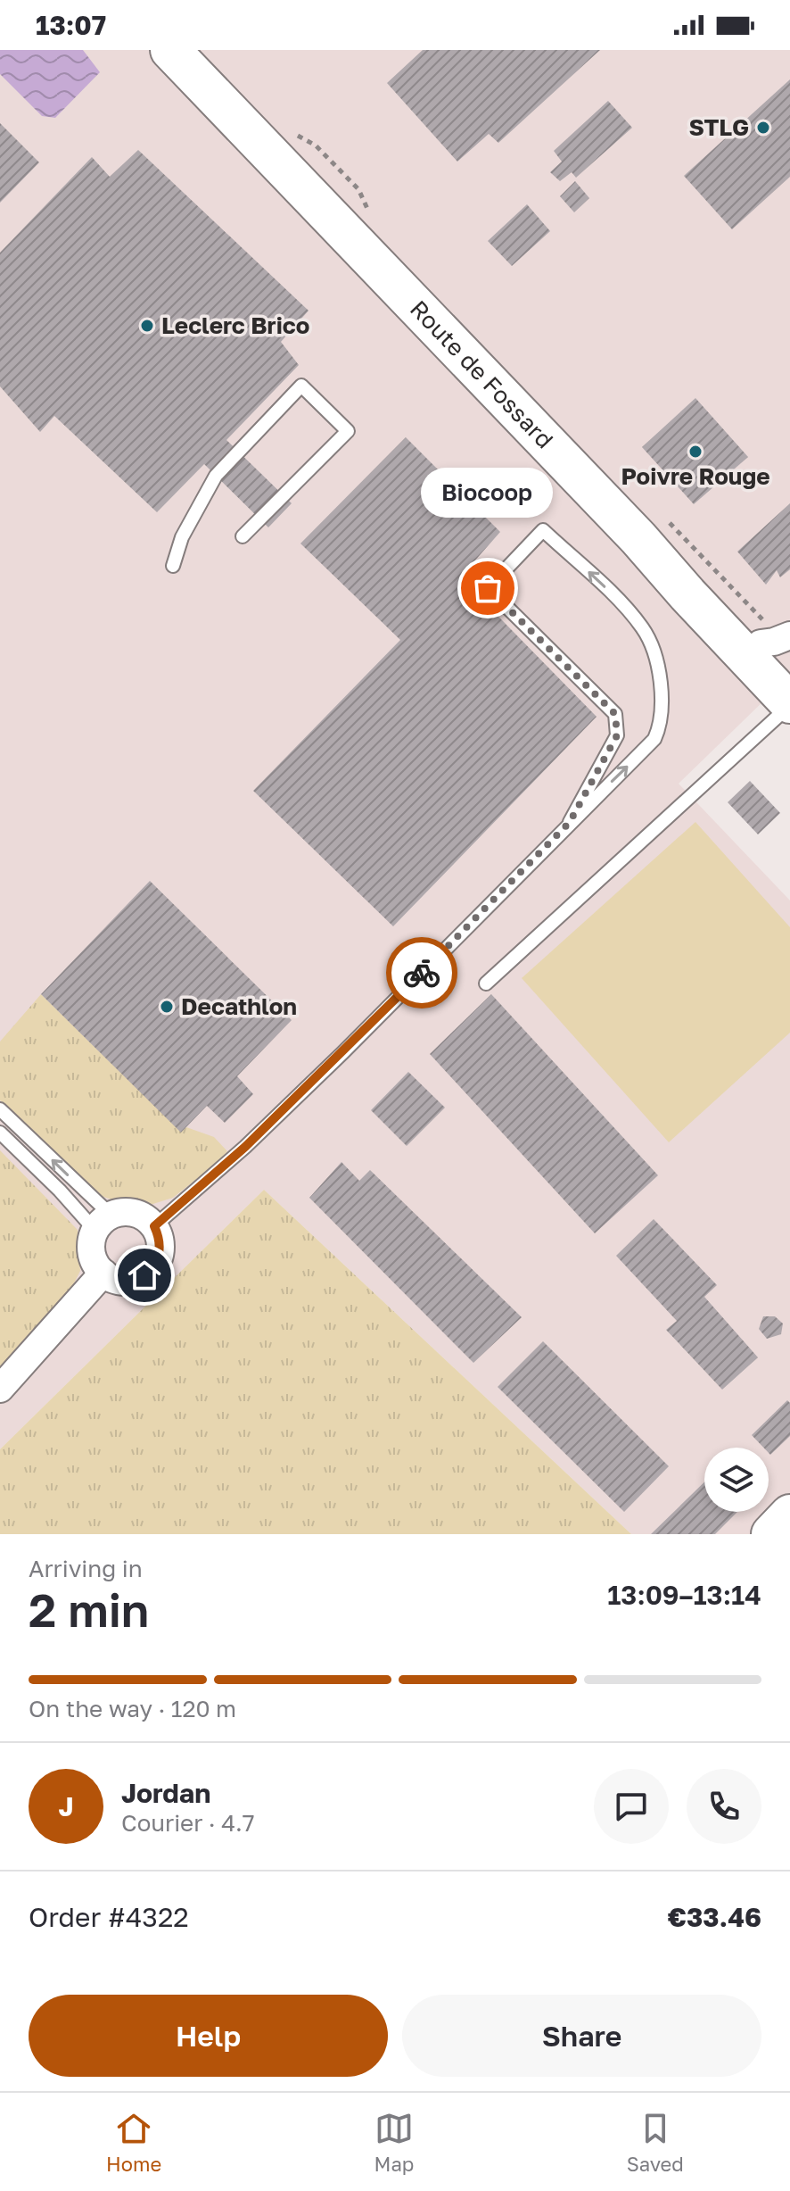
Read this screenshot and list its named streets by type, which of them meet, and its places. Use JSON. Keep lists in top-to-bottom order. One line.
{"streets":{"main road":["Route de Fossard"]},"places":["STLG","Leclerc Brico","Poivre Rouge","Biocoop","Decathlon"],"page":{"status":"13:07","bubble":"Biocoop","heading":["2 min","Arriving in","13:09–13:14"],"panel":["Jordan","Courier · 4.7","Order #4322","€33.46"],"bar":"On the way · 120 m","round":"J","buttons":["Help","Share"],"tabs":["Home","Map","Saved"]}}
